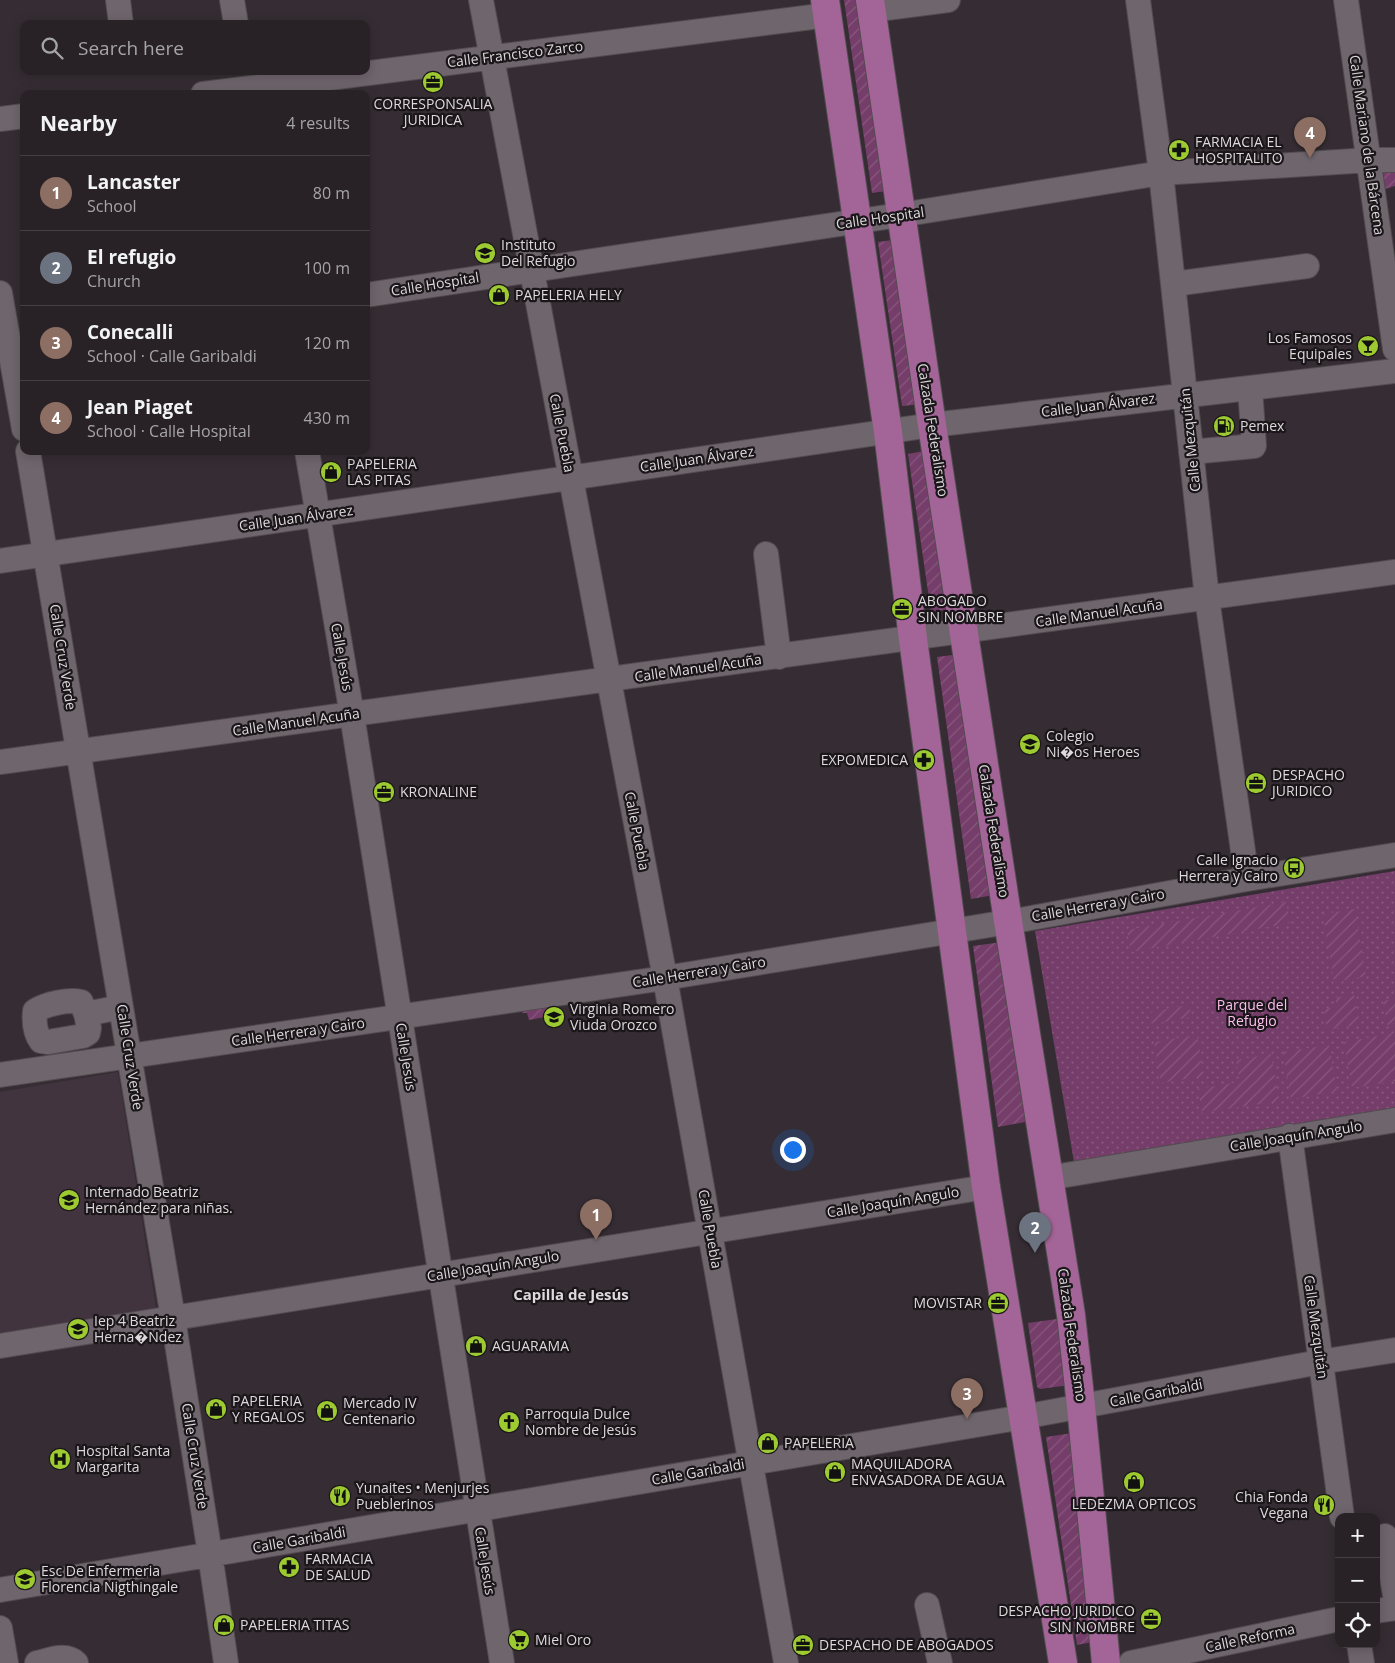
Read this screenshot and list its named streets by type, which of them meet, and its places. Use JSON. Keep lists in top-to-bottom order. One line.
{"streets":{"main road":["Calzada Federalismo"],"street":["Calle Francisco Zarco","Calle Mariano de la Bárcena","Calle Hospital","Calle Juan Álvarez","Calle Puebla","Calle Mezquitán","Calle Manuel Acuña","Calle Cruz Verde","Calle Jesús","Calle Herrera y Cairo","Calle Joaquín Angulo","Calle Garibaldi","Calle Reforma"]},"crossings":[["Calle Francisco Zarco","Calle Puebla"],["Calle Mariano de la Bárcena","Calle Hospital"],["Calle Hospital","Calzada Federalismo"],["Calle Hospital","Calle Puebla"],["Calle Hospital","Calle Mezquitán"],["Calle Juan Álvarez","Calzada Federalismo"],["Calle Juan Álvarez","Calle Puebla"],["Calle Juan Álvarez","Calle Mezquitán"],["Calle Juan Álvarez","Calle Cruz Verde"],["Calle Juan Álvarez","Calle Jesús"],["Calzada Federalismo","Calle Manuel Acuña"],["Calzada Federalismo","Calle Herrera y Cairo"],["Calzada Federalismo","Calle Joaquín Angulo"],["Calzada Federalismo","Calle Garibaldi"],["Calle Puebla","Calle Manuel Acuña"],["Calle Puebla","Calle Herrera y Cairo"],["Calle Puebla","Calle Joaquín Angulo"],["Calle Puebla","Calle Garibaldi"],["Calle Mezquitán","Calle Manuel Acuña"],["Calle Mezquitán","Calle Herrera y Cairo"],["Calle Mezquitán","Calle Joaquín Angulo"],["Calle Mezquitán","Calle Garibaldi"],["Calle Manuel Acuña","Calle Cruz Verde"],["Calle Manuel Acuña","Calle Jesús"],["Calle Cruz Verde","Calle Herrera y Cairo"],["Calle Cruz Verde","Calle Joaquín Angulo"],["Calle Cruz Verde","Calle Garibaldi"],["Calle Jesús","Calle Herrera y Cairo"],["Calle Jesús","Calle Joaquín Angulo"],["Calle Jesús","Calle Garibaldi"]],"districts":["Capilla de Jesús"],"parks":["Parque del Refugio"],"places":{"office":["CORRESPONSALIA JURIDICA","ABOGADO SIN NOMBRE","DESPACHO JURIDICO","KRONALINE","MOVISTAR","DESPACHO JURIDICO SIN NOMBRE","DESPACHO DE ABOGADOS"],"pharmacy":["FARMACIA EL HOSPITALITO","EXPOMEDICA","FARMACIA DE SALUD"],"school or university":["Instituto Del Refugio","Colegio Ni�os Heroes","Virginia Romero Viuda Orozco","Internado Beatriz Hernández para niñas.","Iep 4 Beatriz Herna�Ndez","Esc De Enfermeria Florencia Nigthingale"],"shop":["PAPELERIA HELY","PAPELERIA LAS PITAS","AGUARAMA","PAPELERIA Y REGALOS","Mercado IV Centenario","PAPELERIA","MAQUILADORA ENVASADORA DE AGUA","LEDEZMA OPTICOS","PAPELERIA TITAS"],"bar":["Los Famosos Equipales"],"fuel station":["Pemex"],"bus stop":["Calle Ignacio Herrera y Cairo"],"church":["Parroquia Dulce Nombre de Jesús"],"hospital":["Hospital Santa Margarita"],"restaurant":["Yunaites • Menjurjes Pueblerinos","Chia Fonda Vegana"],"supermarket":["Miel Oro"]},"page":{"search":"Search here","heading":["Nearby","4 results"],"pins":["4","1","2","3"],"list":[{"mark":"1","name":"Lancaster","note":"School","value":"80 m"},{"mark":"2","name":"El refugio","note":"Church","value":"100 m"},{"mark":"3","name":"Conecalli","note":"School · Calle Garibaldi","value":"120 m"},{"mark":"4","name":"Jean Piaget","note":"School · Calle Hospital","value":"430 m"}],"map_buttons":["+","−"]}}
